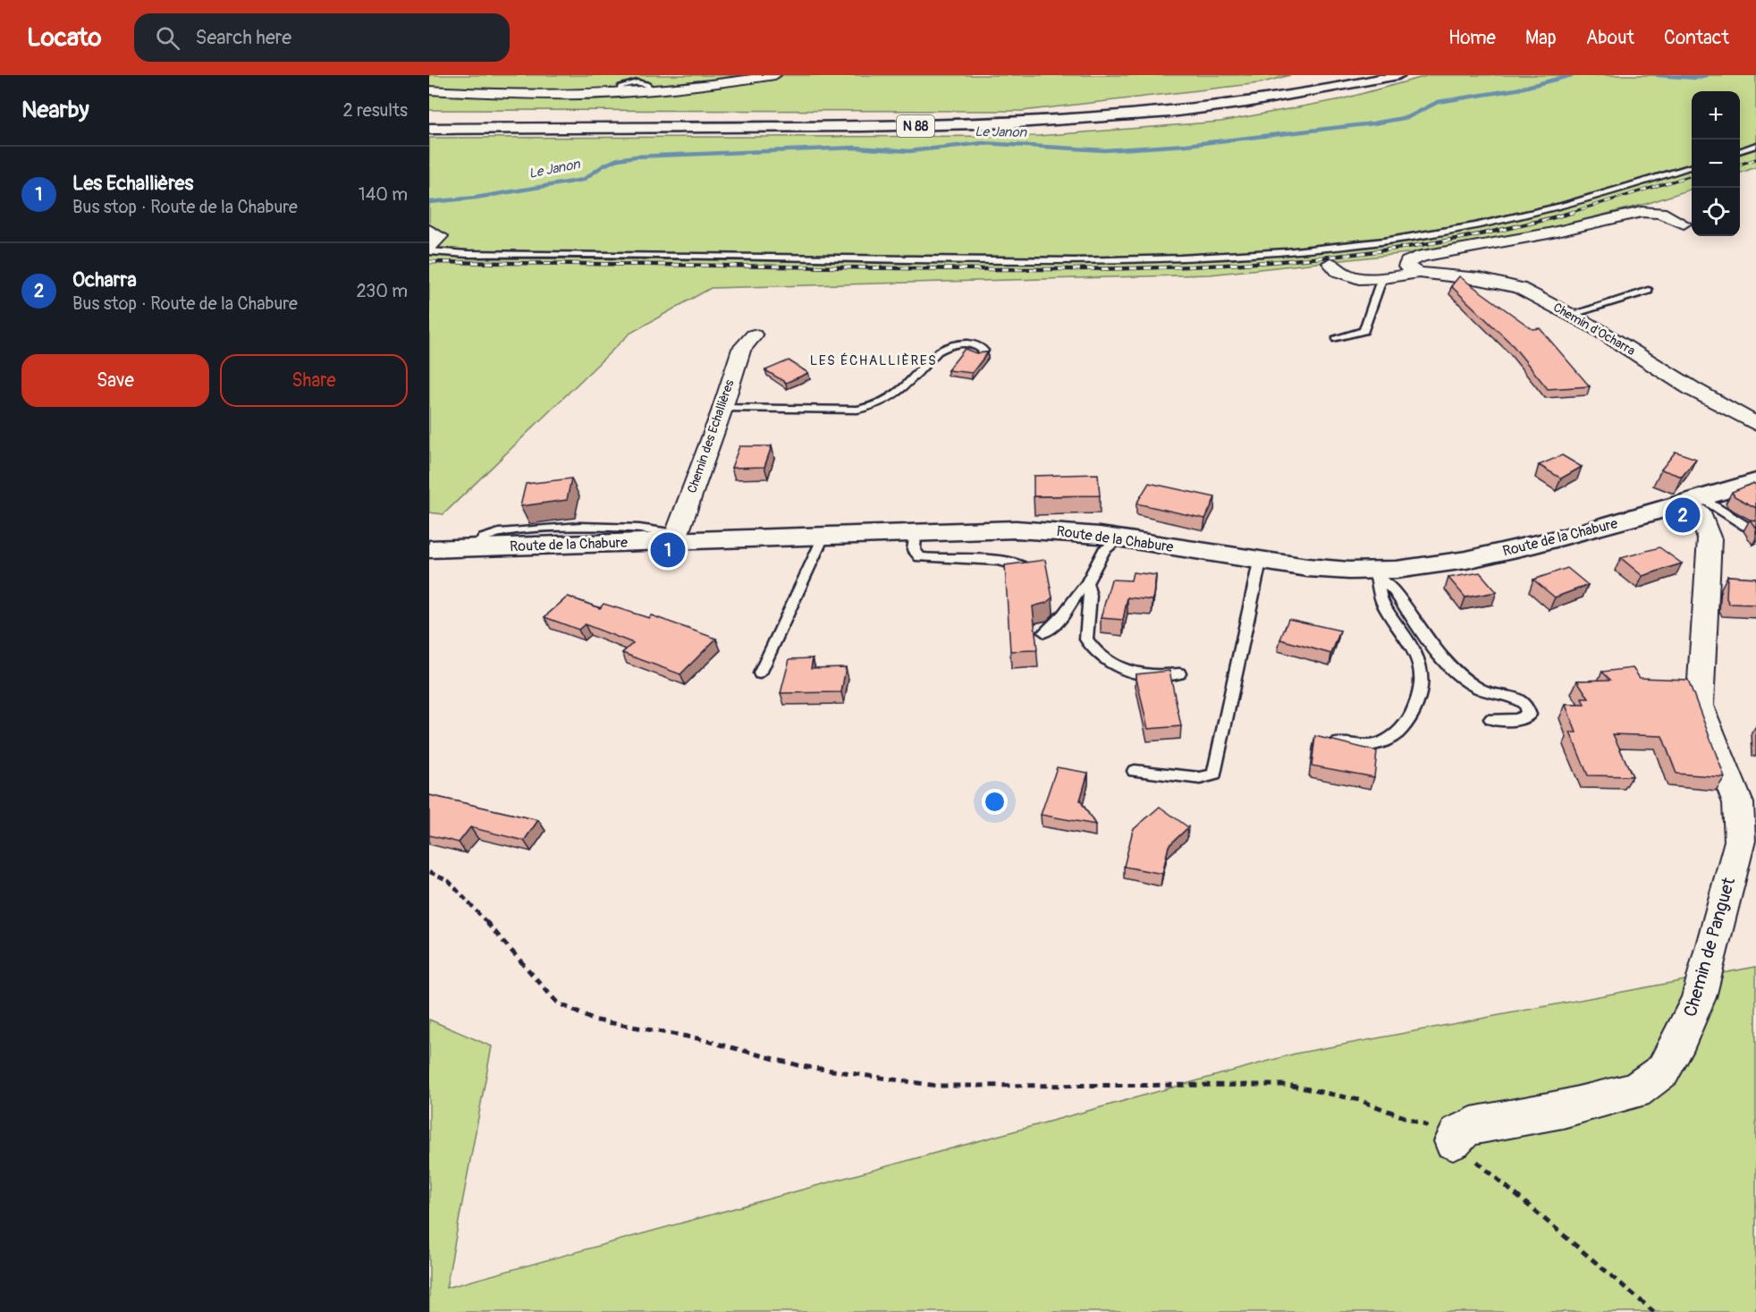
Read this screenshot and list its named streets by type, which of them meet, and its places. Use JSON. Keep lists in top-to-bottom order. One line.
{"streets":{"main road":["N 88","Route de la Chabure"],"street":["Chemin d'Ocharra","Chemin des Echallières","Chemin de Panguet"]},"crossings":[["Chemin des Echallières","Route de la Chabure"],["Route de la Chabure","Chemin de Panguet"]],"districts":["LES ÉCHALLIÈRES"],"water":["Le Janon"],"page":{"header":"Locato","search":"Search here","nav":["Home","Map","About","Contact"],"heading":["Nearby","2 results"],"map_buttons":["+","−"],"list":[{"mark":"1","name":"Les Echallières","note":"Bus stop · Route de la Chabure","value":"140 m"},{"mark":"2","name":"Ocharra","note":"Bus stop · Route de la Chabure","value":"230 m"}],"buttons":["Save","Share"],"pins":["2","1"]}}
